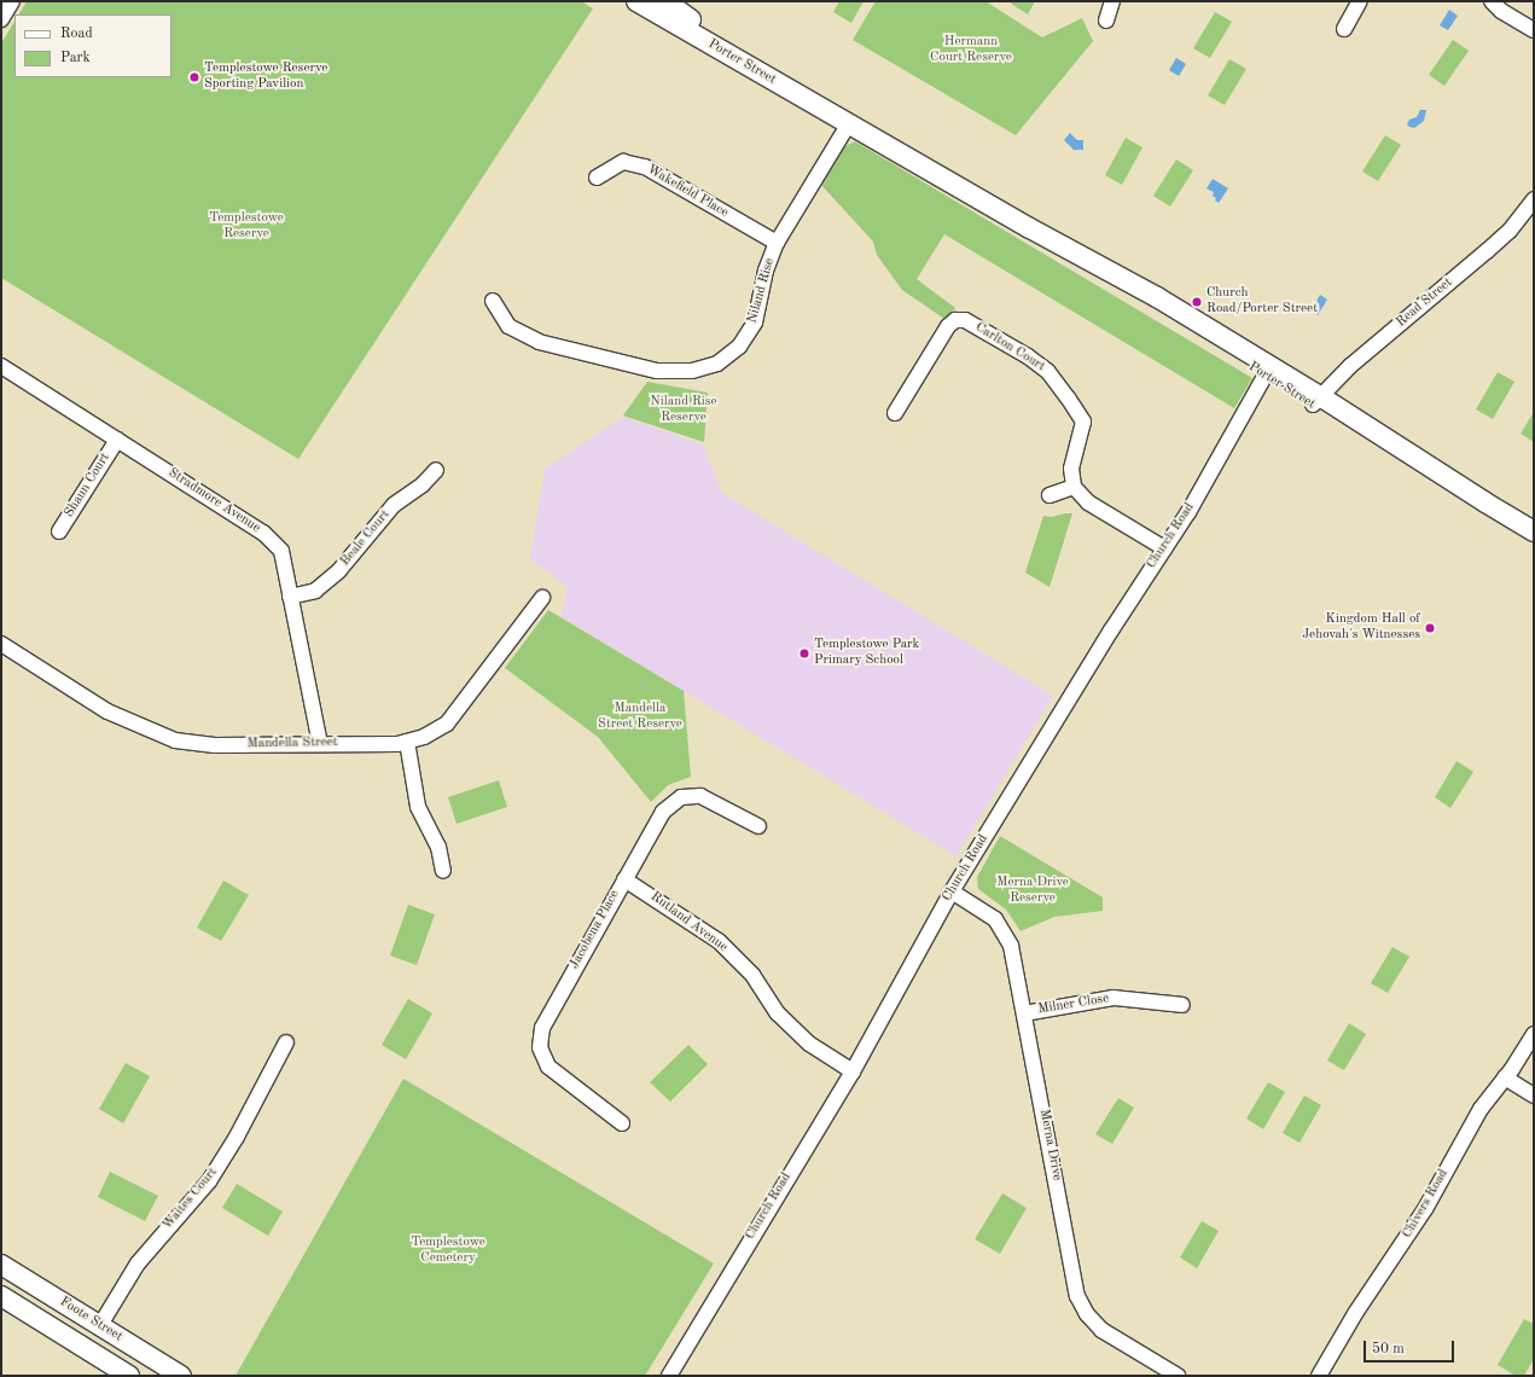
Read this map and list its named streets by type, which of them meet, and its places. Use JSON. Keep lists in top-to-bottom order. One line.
{"streets":{"main road":["Porter Street","Foote Street"],"street":["Wakefield Place","Niland Rise","Read Street","Carlton Court","Shaun Court","Stradmore Avenue","Church Road","Beale Court","Mandella Street","Rutland Avenue","Jacobena Place","Milner Close","Merna Drive","Waites Court","Chivers Road"]},"crossings":[["Porter Street","Niland Rise"],["Porter Street","Read Street"],["Porter Street","Church Road"],["Wakefield Place","Niland Rise"],["Shaun Court","Stradmore Avenue"],["Stradmore Avenue","Beale Court"],["Stradmore Avenue","Mandella Street"],["Church Road","Rutland Avenue"],["Church Road","Merna Drive"],["Rutland Avenue","Jacobena Place"],["Milner Close","Merna Drive"],["Waites Court","Foote Street"]],"parks":["Hermann Court Reserve","Templestowe Reserve","Niland Rise Reserve","Mandella Street Reserve","Merna Drive Reserve","Templestowe Cemetery"],"places":["Templestowe Reserve Sporting Pavilion","Church Road/Porter Street","Kingdom Hall of Jehovah's Witnesses","Templestowe Park Primary School"],"legend":["Road","Park"],"scale_bar":"50 m"}
